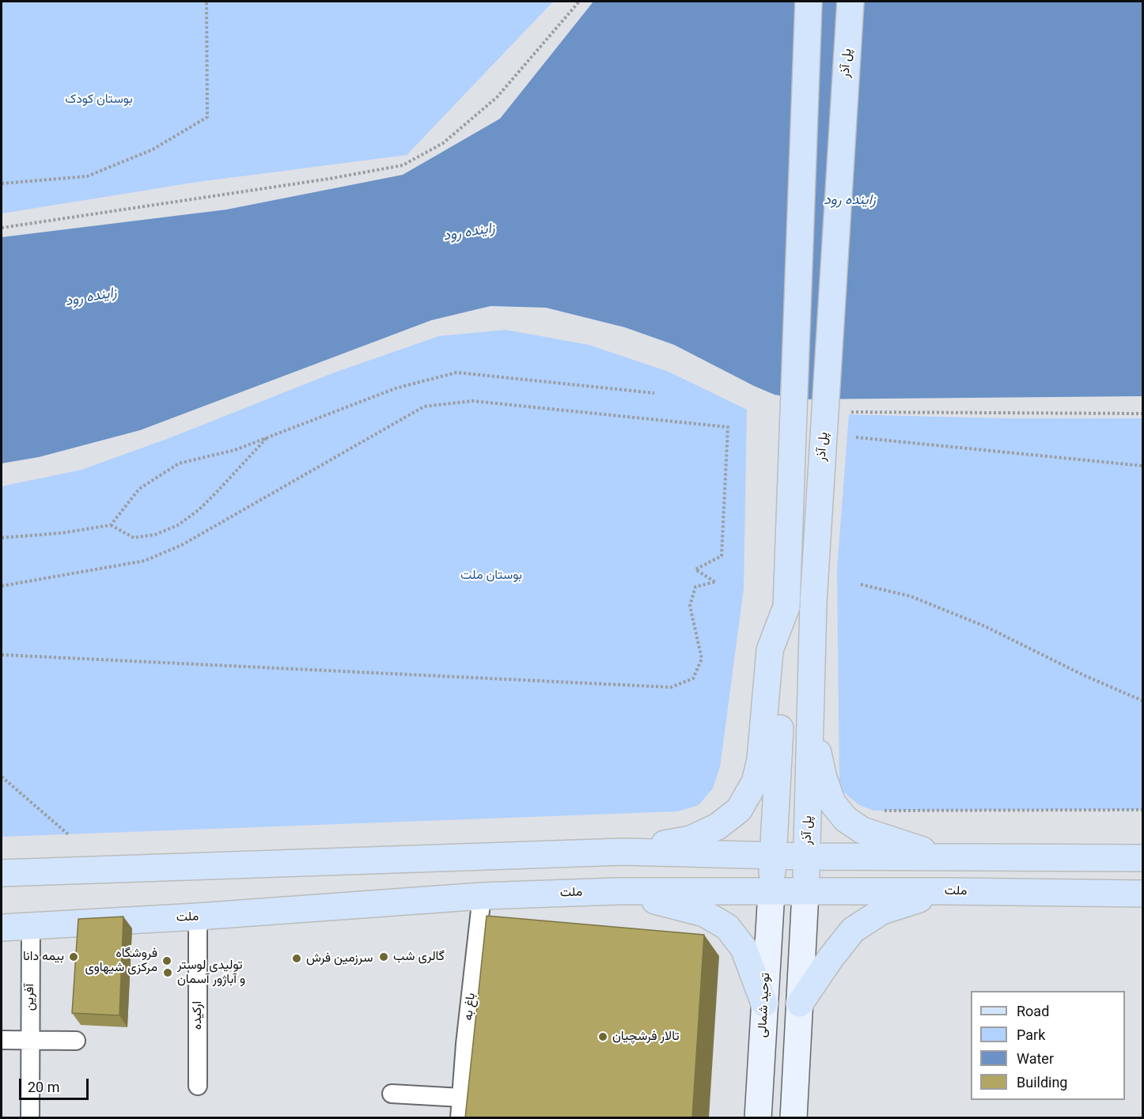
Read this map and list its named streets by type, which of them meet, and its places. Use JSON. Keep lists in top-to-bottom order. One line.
{"streets":{"main road":["پل آذر","ملت","توحید شمالی"],"street":["آفرین","باغ به","ارکیده"]},"crossings":[["پل آذر","ملت"],["ملت","آفرین"],["ملت","توحید شمالی"],["ملت","باغ به"],["ملت","ارکیده"]],"water":["زاینده رود"],"parks":["بوستان کودک","بوستان ملت"],"places":["بیمه دانا","گالری شب","سرزمین فرش","فروشگاه مرکزی شیهاوی","تولیدی لوستر و آباژور آسمان","تالار فرشچیان"],"legend":["Road","Park","Water","Building"],"scale_bar":"20 m"}
